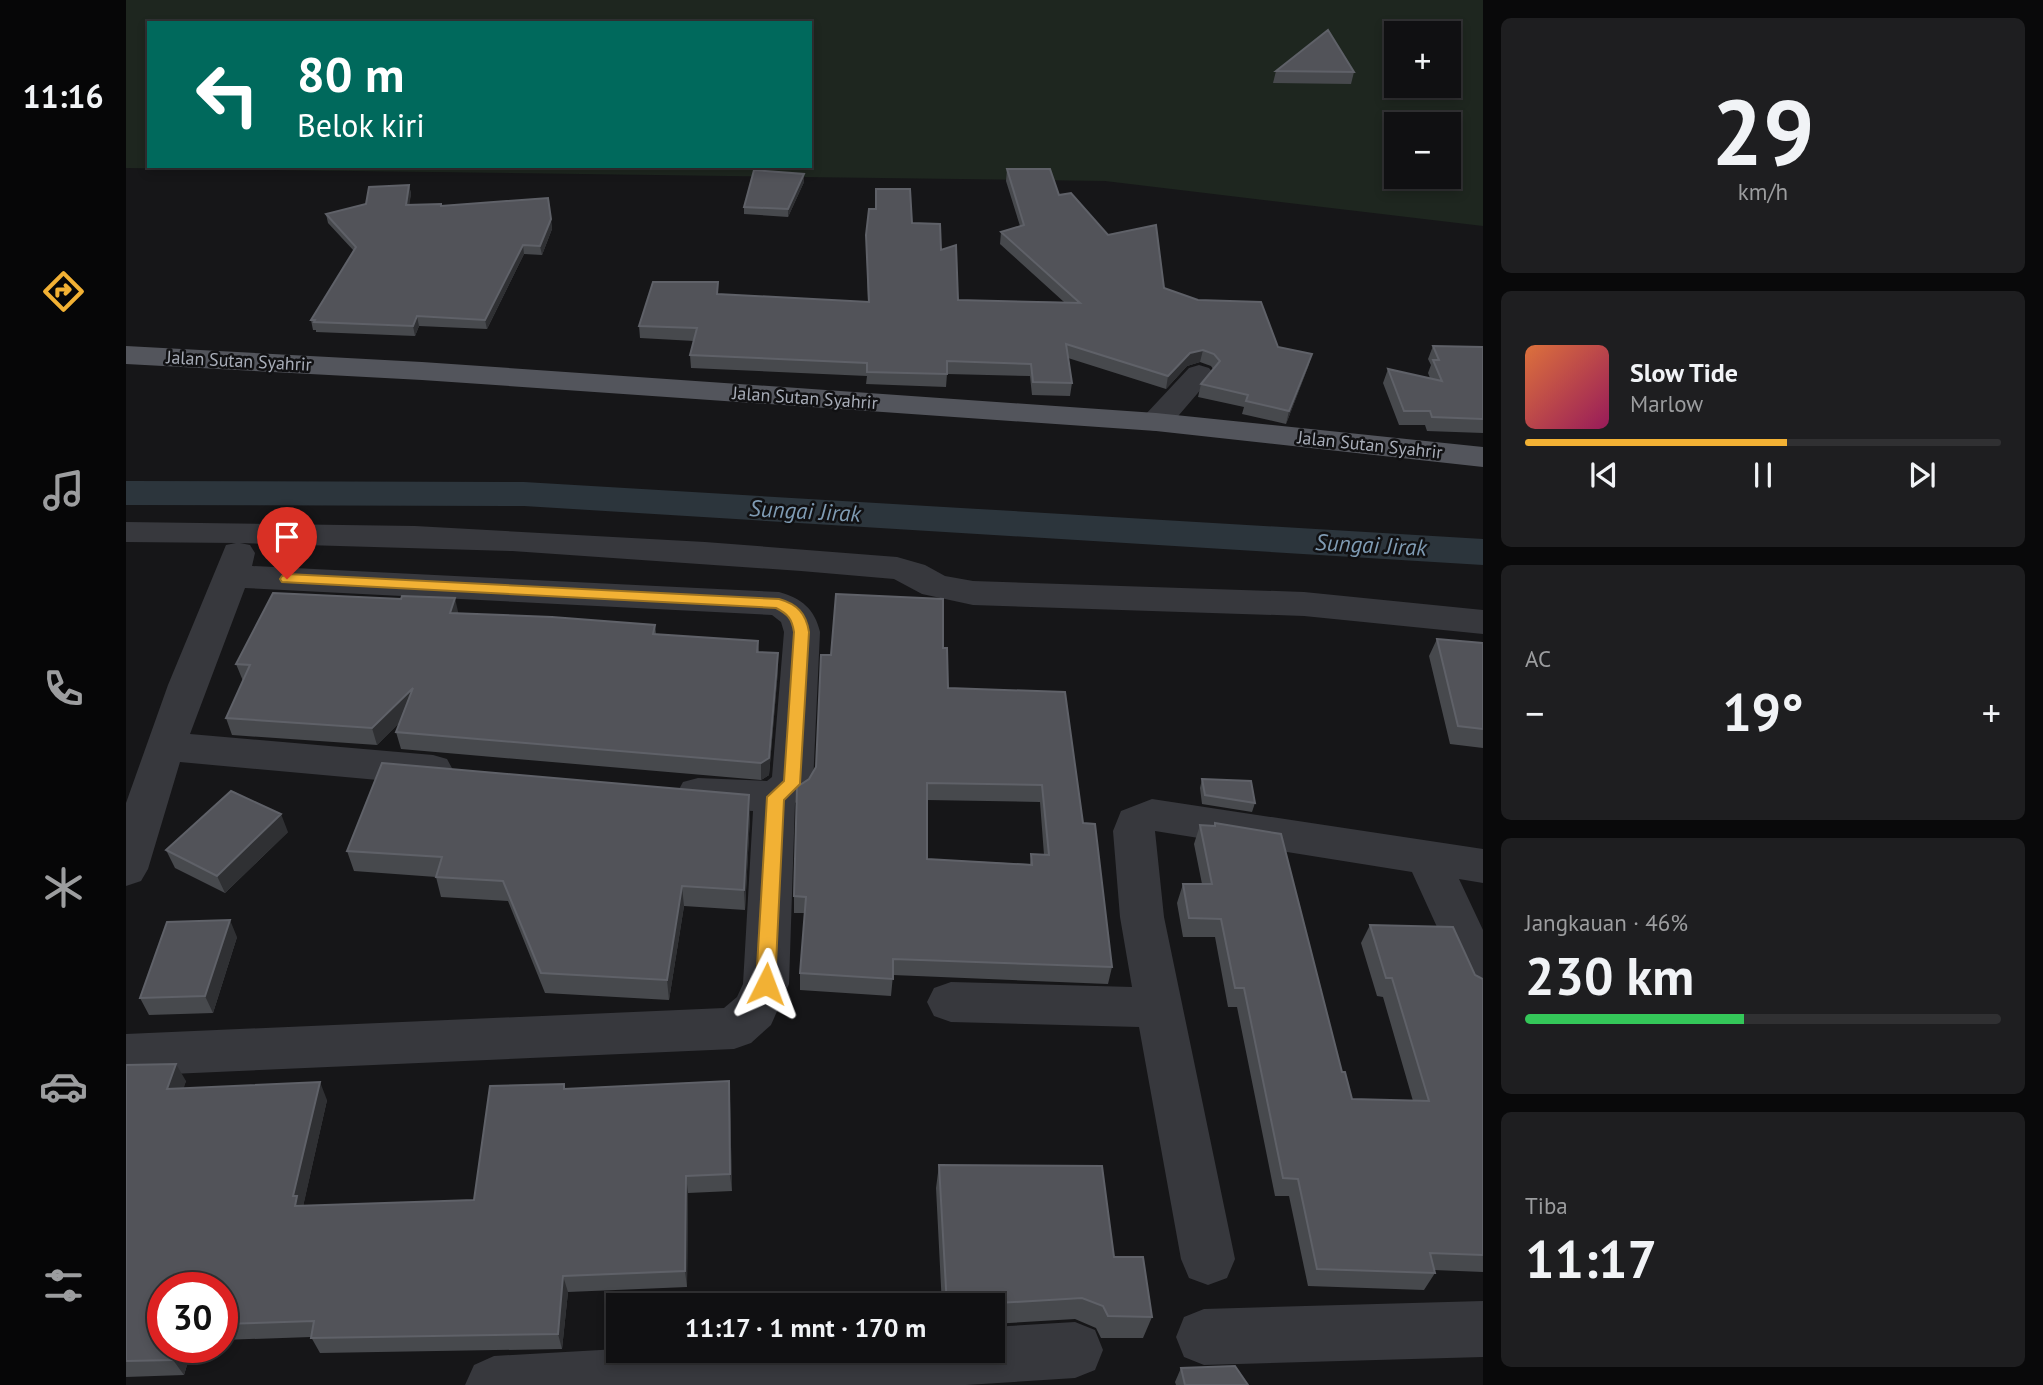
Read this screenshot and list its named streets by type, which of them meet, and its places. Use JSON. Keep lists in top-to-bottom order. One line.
{"streets":{"main road":["Jalan Sutan Syahrir"]},"water":["Sungai Jirak"],"page":{"tabs":"11:16","tile":[["29","km/h"],"AC",["Jangkauan · 46%","230 km"],["Tiba","11:17"]],"map_buttons":["+","−"],"turn":["80 m","Belok kiri"],"song":["Slow Tide","Marlow"],"heat":["−","19°","+"],"limit":"30","trip":"11:17 · 1 mnt · 170 m"}}
